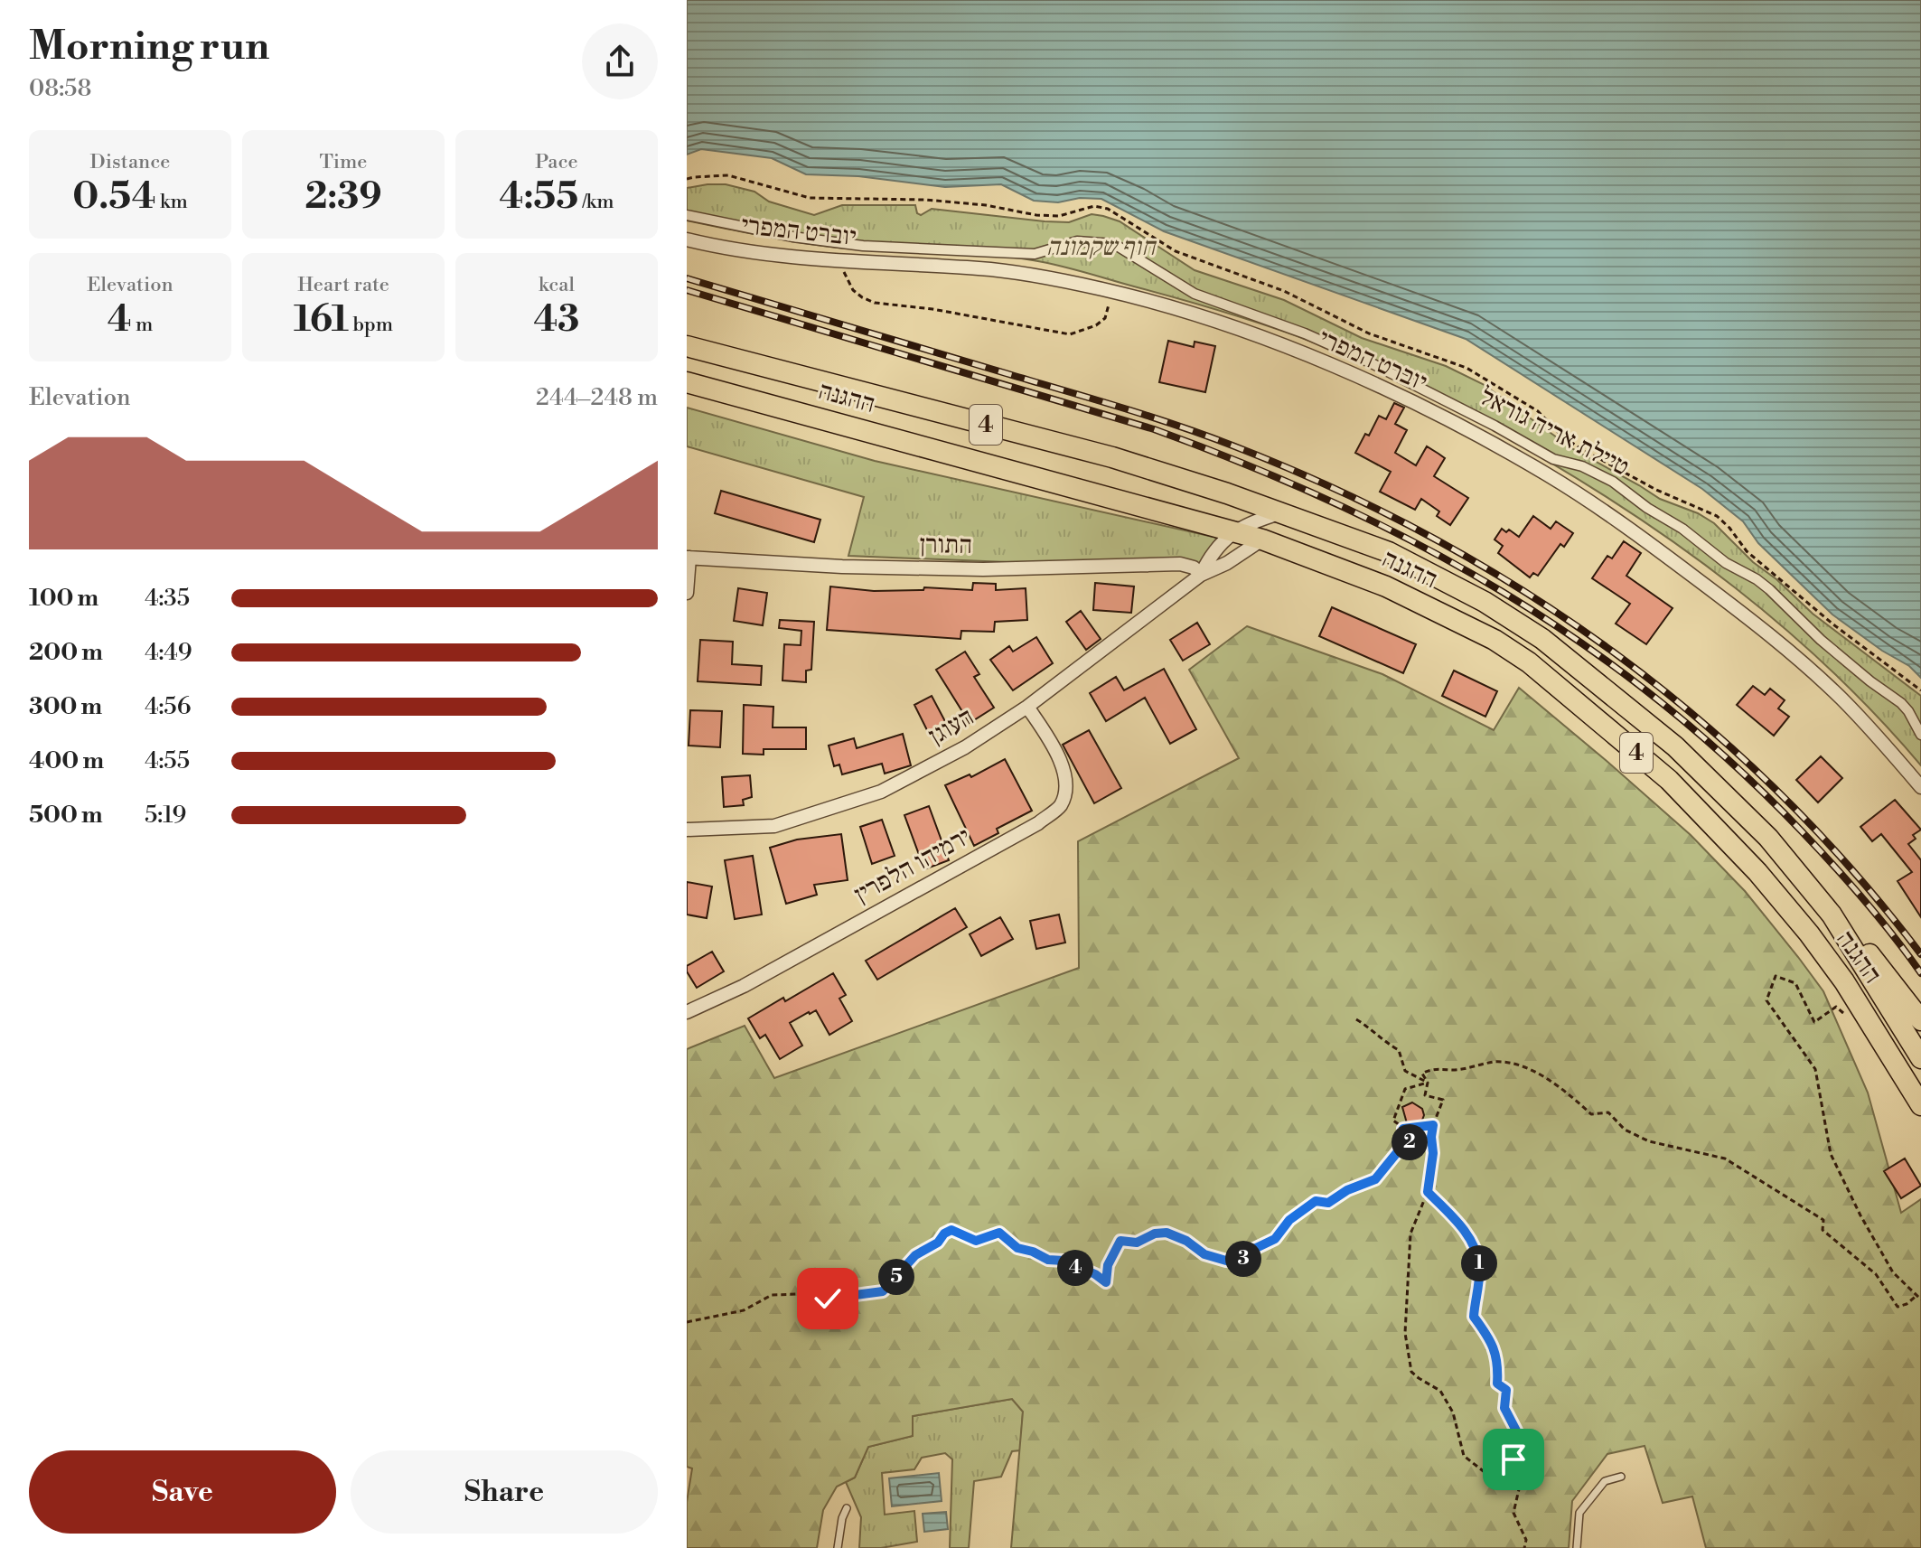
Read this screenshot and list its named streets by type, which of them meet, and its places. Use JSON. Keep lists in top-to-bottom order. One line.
{"streets":{"highway":["ההגנה","4"],"street":["יוברט המפרי","טיילת אריה גוראל","התורן","העוגן","ירמיהו הלפרין"]},"crossings":[["ההגנה","העוגן"],["התורן","העוגן"],["העוגן","ירמיהו הלפרין"]],"parks":["חוף שקמונה"],"page":{"heading":["Morning run","08:58"],"stats":[["Distance","0.54 km"],["Time","2:39"],["Pace","4:55 /km"],["Elevation","4 m"],["Heart rate","161 bpm"],["kcal","43"]],"chart":["Elevation","244–248 m"],"list":[{"name":"100 m","note":"4:35"},{"name":"200 m","note":"4:49"},{"name":"300 m","note":"4:56"},{"name":"400 m","note":"4:55"},{"name":"500 m","note":"5:19"}],"pins":["2","3","1","4","5"],"buttons":["Save","Share"]}}
